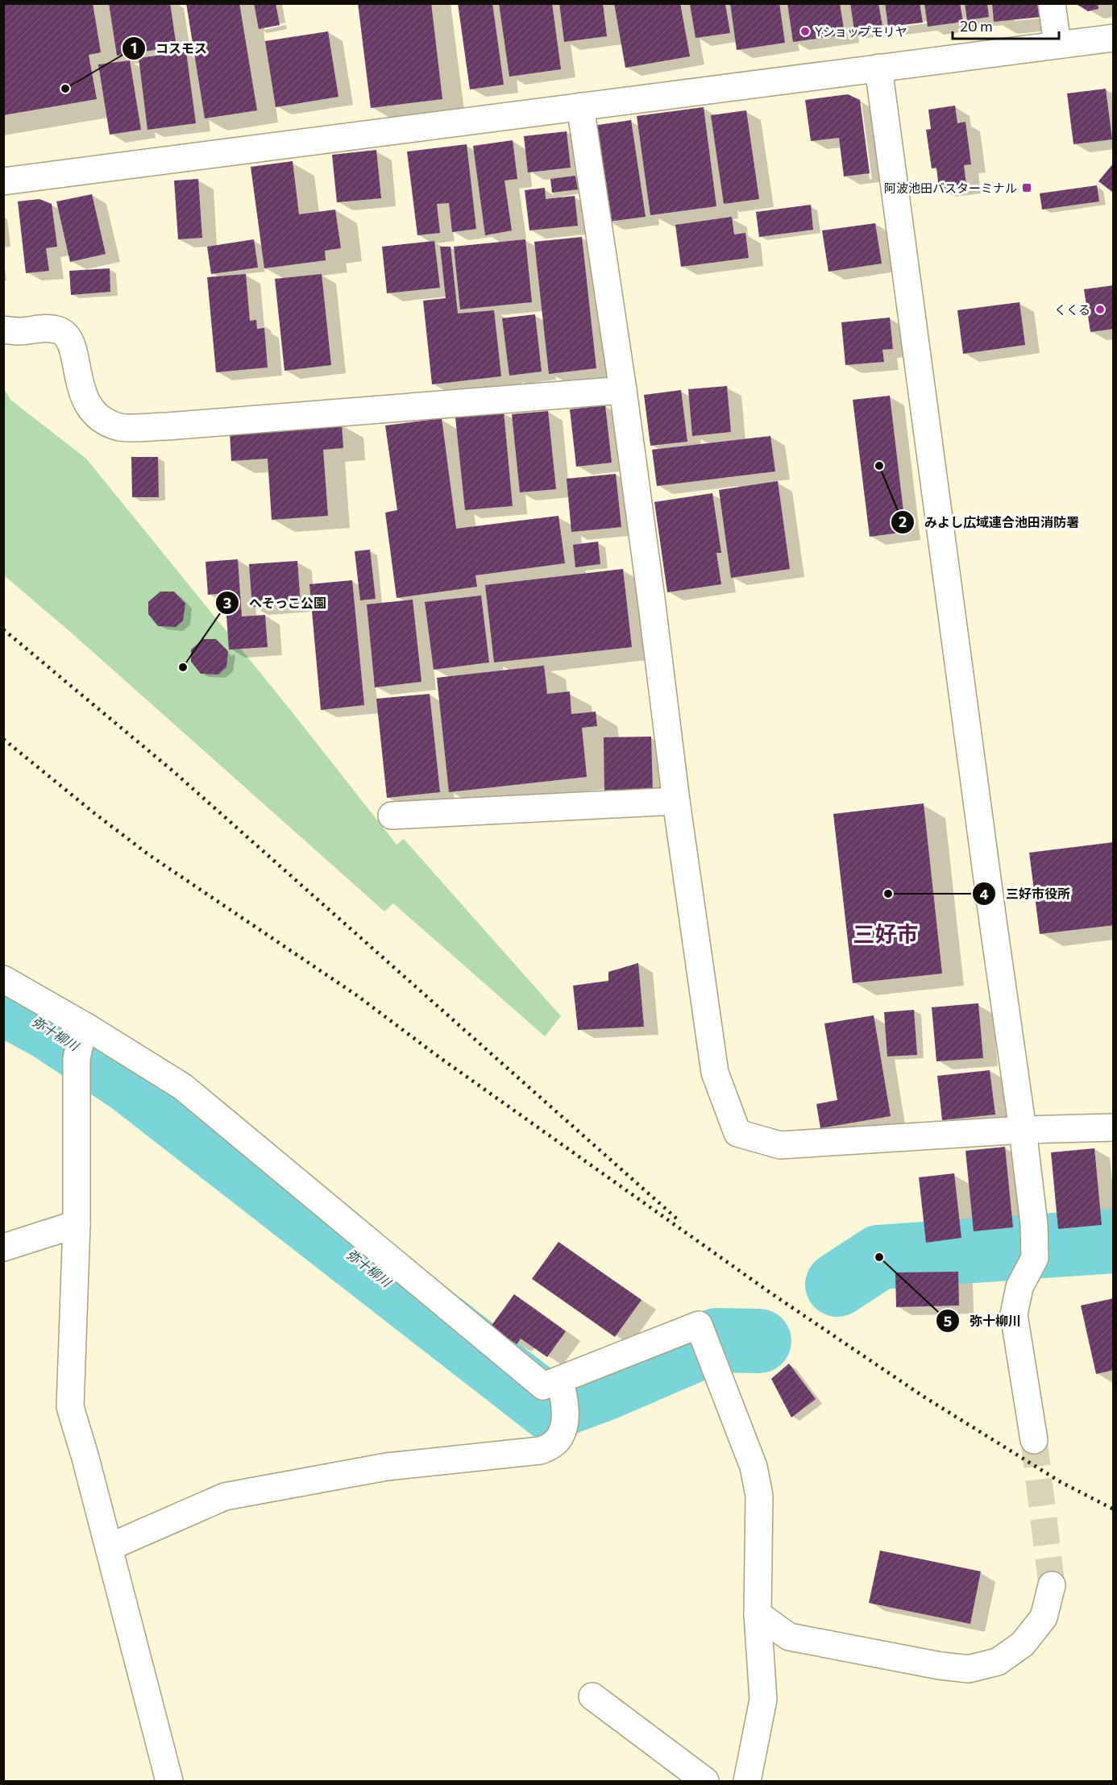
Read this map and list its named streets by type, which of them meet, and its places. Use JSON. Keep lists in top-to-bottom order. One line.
{"districts":["三好市"],"water":["弥十柳川"],"places":{"other":["Yショップモリヤ","コスモス","くくる","みよし広域連合池田消防署","へそっこ公園","三好市役所","弥十柳川"],"transit":["阿波池田バスターミナル"]},"scale_bar":"20 m"}
